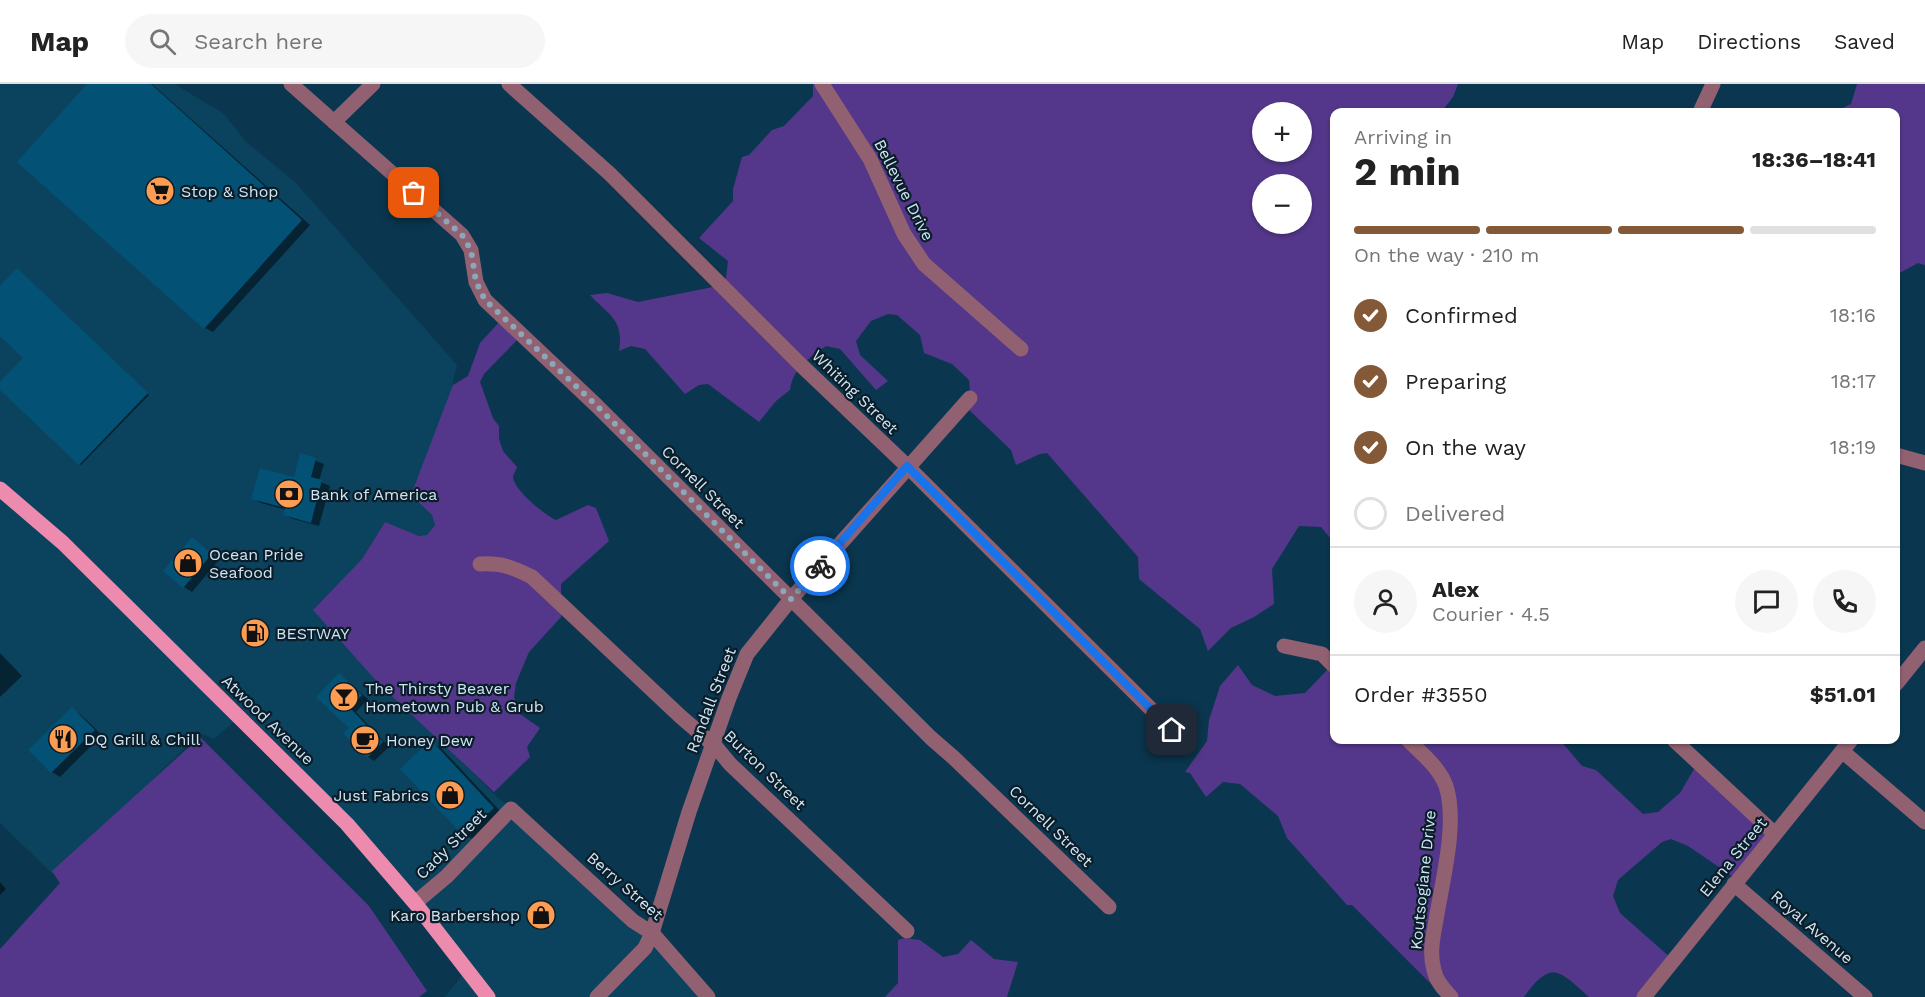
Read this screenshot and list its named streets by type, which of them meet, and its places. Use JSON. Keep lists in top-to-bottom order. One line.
{"streets":{"main road":["Atwood Avenue"],"street":["Bellevue Drive","Whiting Street","Cornell Street","Randall Street","Burton Street","Cady Street","Elena Street","Koutsogiane Drive","Berry Street","Royal Avenue"]},"crossings":[["Whiting Street","Randall Street"],["Cornell Street","Randall Street"],["Randall Street","Burton Street"],["Randall Street","Berry Street"],["Atwood Avenue","Cady Street"],["Cady Street","Berry Street"],["Elena Street","Royal Avenue"]],"places":{"supermarket":["Stop & Shop"],"bank":["Bank of America"],"shop":["Ocean Pride Seafood","Just Fabrics","Karo Barbershop"],"fuel station":["BESTWAY"],"bar":["The Thirsty Beaver Hometown Pub & Grub"],"restaurant":["DQ Grill & Chill"],"cafe":["Honey Dew"]},"page":{"header":"Map","search":"Search here","nav":["Map","Directions","Saved"],"map_buttons":["+","−"],"heading":["2 min","Arriving in","18:36–18:41"],"panel":["Alex","Courier · 4.5","Order #3550","$51.01"],"bar":"On the way · 210 m","list":[["Confirmed","18:16"],["Preparing","18:17"],["On the way","18:19"],"Delivered"]}}
